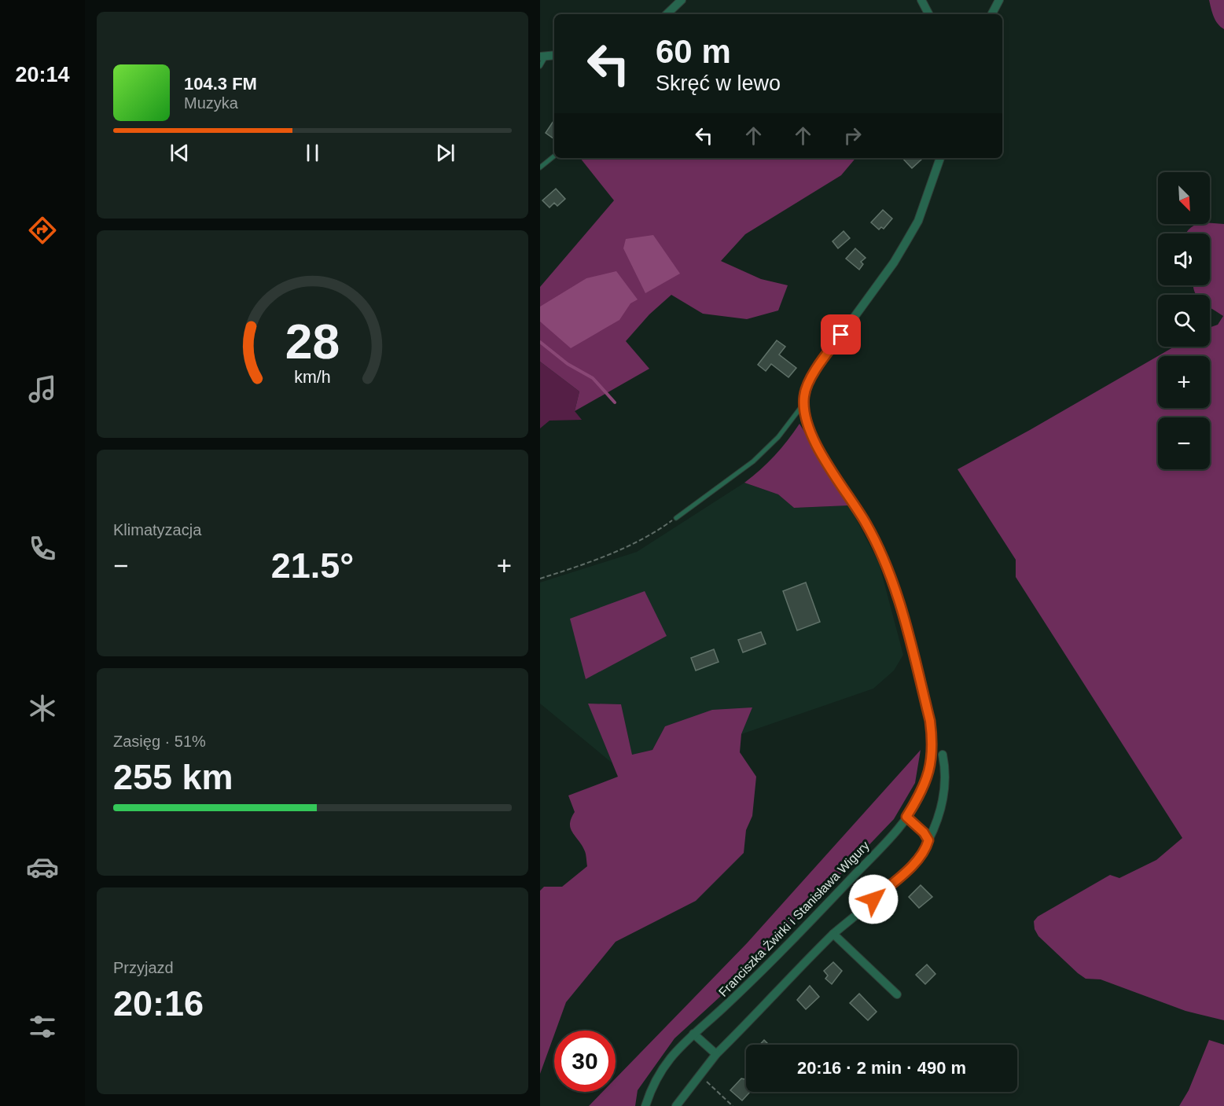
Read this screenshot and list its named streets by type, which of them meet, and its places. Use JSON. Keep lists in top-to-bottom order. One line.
{"streets":{"street":["Franciszka Żwirki i Stanisława Wigury"]},"north":"bottom right","page":{"tabs":"20:14","turn":["60 m","Skręć w lewo"],"song":["104.3 FM","Muzyka"],"map_buttons":["+","−"],"tile":["Klimatyzacja",["Zasięg · 51%","255 km"],["Przyjazd","20:16"]],"heat":["−","21.5°","+"],"limit":"30","trip":"20:16 · 2 min · 490 m","gauge":["28","km/h"]}}
